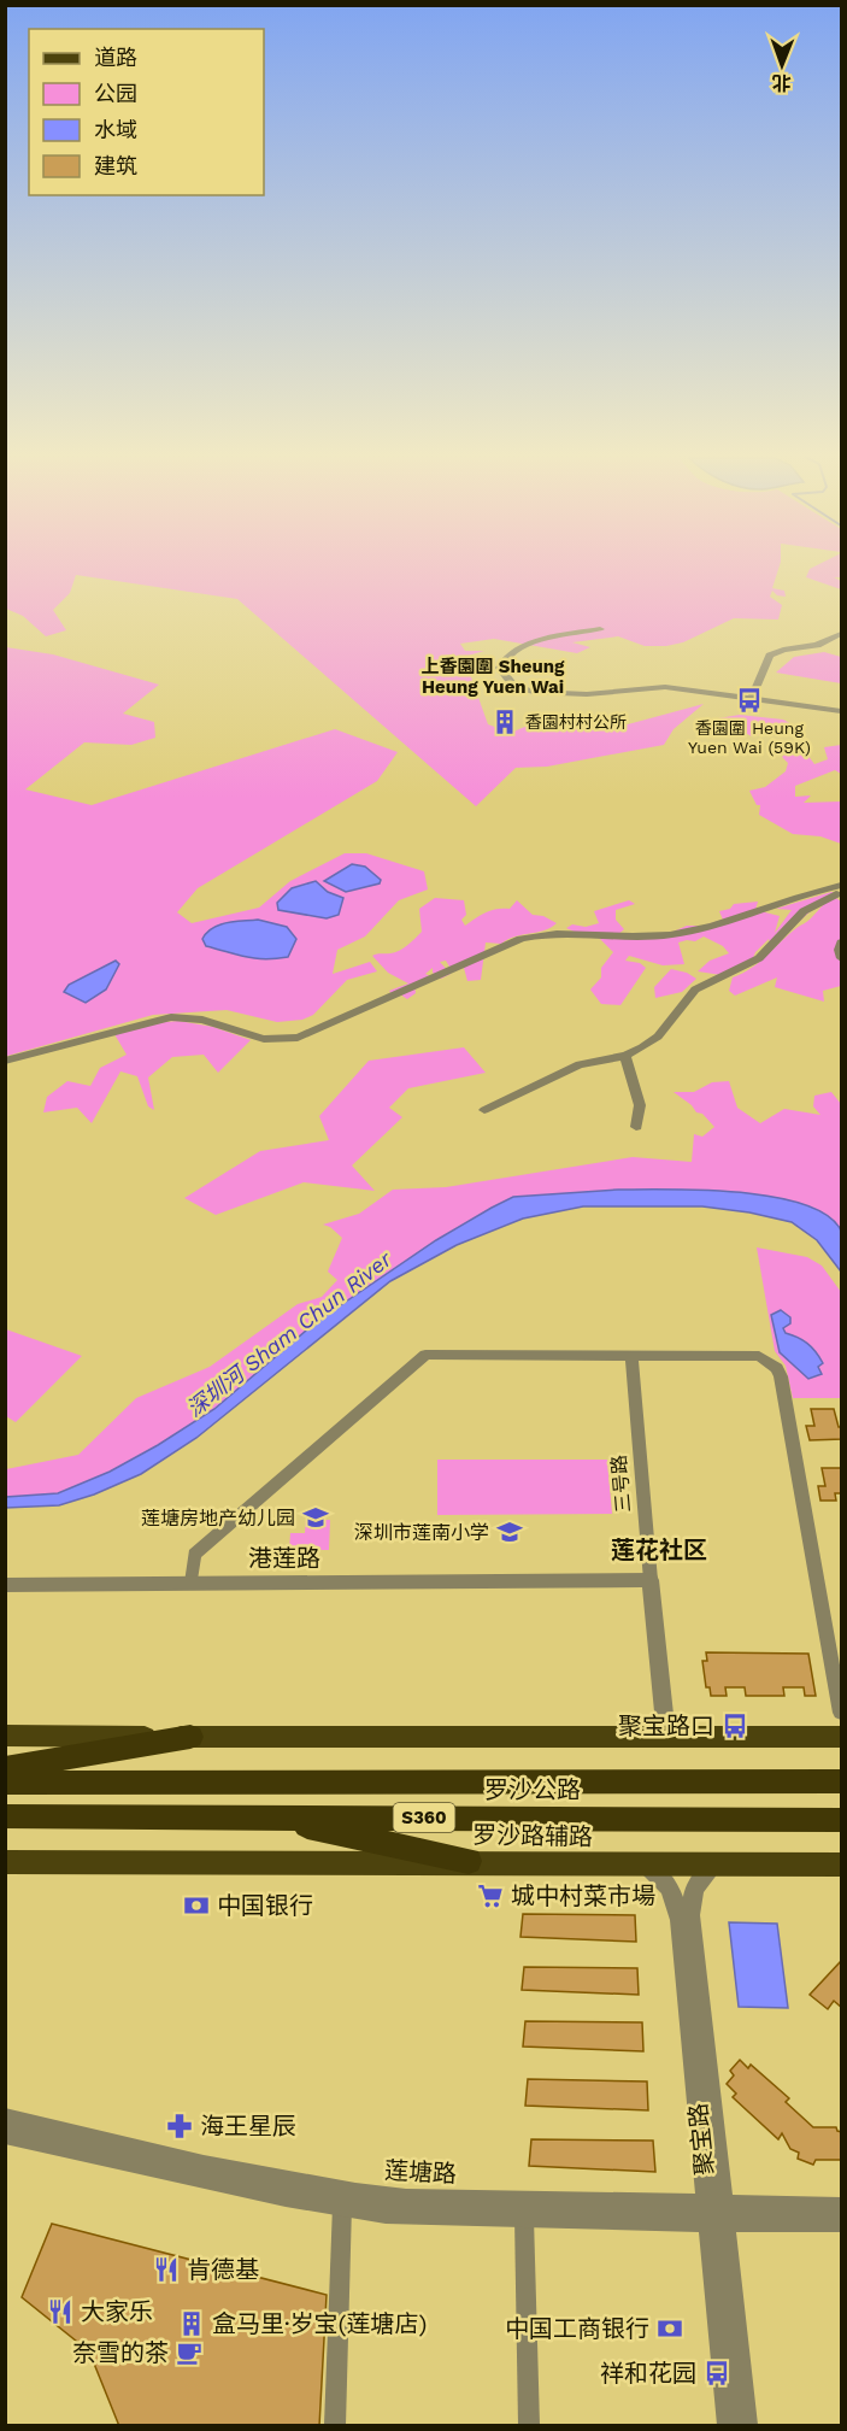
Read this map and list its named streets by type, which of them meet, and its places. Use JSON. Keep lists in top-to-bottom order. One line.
{"streets":{"highway":["罗沙公路","S360"],"main road":["罗沙路辅路"],"street":["三号路","港莲路","聚宝路","莲塘路"]},"crossings":[["三号路","港莲路"],["罗沙路辅路","聚宝路"],["聚宝路","莲塘路"]],"districts":["上香園圍 Sheung Heung Yuen Wai","莲花社区"],"water":["深圳河 Sham Chun River"],"places":{"bus stop":["香園圍 Heung Yuen Wai (59K)","聚宝路口","祥和花园"],"building":["香園村村公所","盒马里·岁宝(莲塘店)"],"school or university":["莲塘房地产幼儿园","深圳市莲南小学"],"supermarket":["城中村菜市場"],"bank":["中国银行","中国工商银行"],"pharmacy":["海王星辰"],"restaurant":["肯德基","大家乐"],"cafe":["奈雪的茶"]},"legend":["道路","公园","水域","建筑"],"north":"bottom"}
